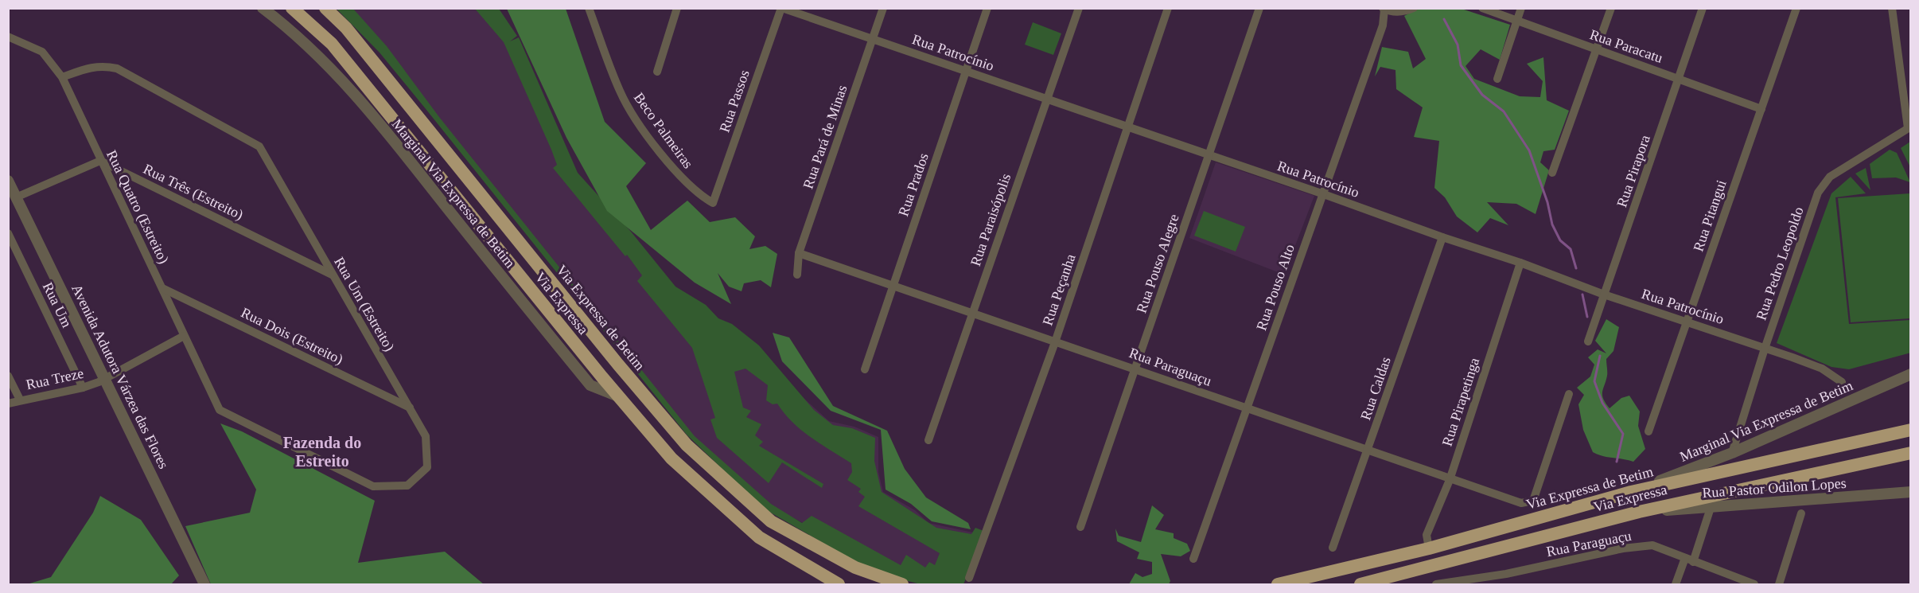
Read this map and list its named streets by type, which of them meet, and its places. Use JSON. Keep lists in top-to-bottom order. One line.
{"streets":{"highway":["Via Expressa","Via Expressa de Betim"],"street":["Rua Paracatu","Rua Patrocínio","Rua Passos","Beco Palmeiras","Rua Pará de Minas","Rua Pirapora","Rua Prados","Rua Três (Estreito)","Marginal Via Expressa de Betim","Rua Quatro (Estreito)","Rua Pitangui","Rua Paraisópolis","Rua Pouso Alegre","Rua Pedro Leopoldo","Rua Pouso Alto","Rua Peçanha","Rua Um (Estreito)","Rua Um","Rua Dois (Estreito)","Rua Paraguaçu","Avenida Adutora Várzea das Flores","Rua Treze","Rua Caldas","Rua Pirapetinga","Rua Pastor Odilon Lopes"]},"crossings":[["Rua Paracatu","Rua Pirapora"],["Rua Paracatu","Rua Pitangui"],["Rua Patrocínio","Rua Passos"],["Rua Patrocínio","Rua Pará de Minas"],["Rua Patrocínio","Rua Pirapora"],["Rua Patrocínio","Rua Prados"],["Rua Patrocínio","Rua Pitangui"],["Rua Patrocínio","Rua Paraisópolis"],["Rua Patrocínio","Rua Pouso Alegre"],["Rua Patrocínio","Rua Pedro Leopoldo"],["Rua Patrocínio","Rua Pouso Alto"],["Rua Patrocínio","Rua Peçanha"],["Rua Patrocínio","Rua Caldas"],["Rua Patrocínio","Rua Pirapetinga"],["Rua Passos","Beco Palmeiras"],["Rua Pará de Minas","Rua Paraguaçu"],["Rua Prados","Rua Paraguaçu"],["Rua Três (Estreito)","Rua Quatro (Estreito)"],["Rua Três (Estreito)","Rua Um (Estreito)"],["Marginal Via Expressa de Betim","Rua Pedro Leopoldo"],["Marginal Via Expressa de Betim","Via Expressa"],["Marginal Via Expressa de Betim","Via Expressa de Betim"],["Rua Quatro (Estreito)","Rua Um (Estreito)"],["Rua Quatro (Estreito)","Rua Dois (Estreito)"],["Rua Quatro (Estreito)","Rua Treze"],["Rua Paraisópolis","Rua Paraguaçu"],["Rua Pouso Alegre","Rua Paraguaçu"],["Rua Pouso Alto","Rua Paraguaçu"],["Rua Peçanha","Rua Paraguaçu"],["Via Expressa","Rua Pastor Odilon Lopes"],["Rua Um (Estreito)","Rua Dois (Estreito)"],["Rua Um","Rua Treze"],["Via Expressa de Betim","Rua Pirapetinga"],["Rua Paraguaçu","Rua Caldas"],["Rua Paraguaçu","Rua Pirapetinga"],["Avenida Adutora Várzea das Flores","Rua Treze"]],"districts":["Fazenda do Estreito"]}
